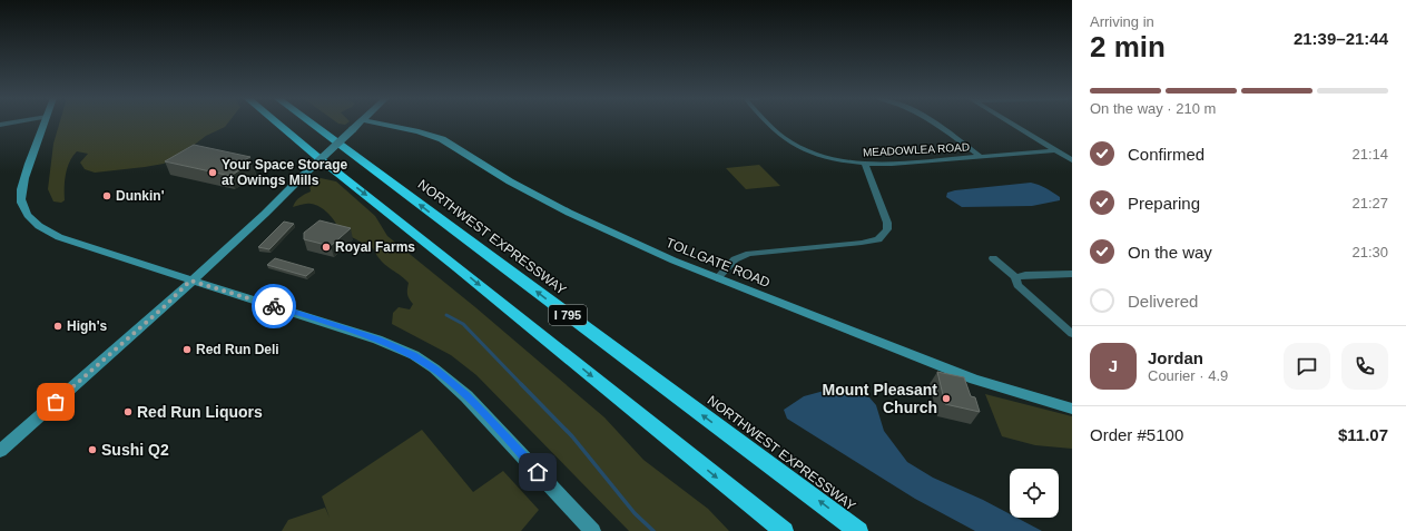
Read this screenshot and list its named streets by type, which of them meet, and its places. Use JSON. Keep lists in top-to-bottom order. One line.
{"streets":{"highway":["NORTHWEST EXPRESSWAY","I 795"],"main road":["TOLLGATE ROAD"],"street":["MEADOWLEA ROAD"]},"places":["Your Space Storage at Owings Mills","Dunkin'","Royal Farms","High's","Red Run Deli","Mount Pleasant Church","Red Run Liquors","Sushi Q2"],"page":{"heading":["2 min","Arriving in","21:39–21:44"],"panel":["Jordan","Courier · 4.9","Order #5100","$11.07"],"bar":"On the way · 210 m","list":[["Confirmed","21:14"],["Preparing","21:27"],["On the way","21:30"],"Delivered"],"round":"J"}}
